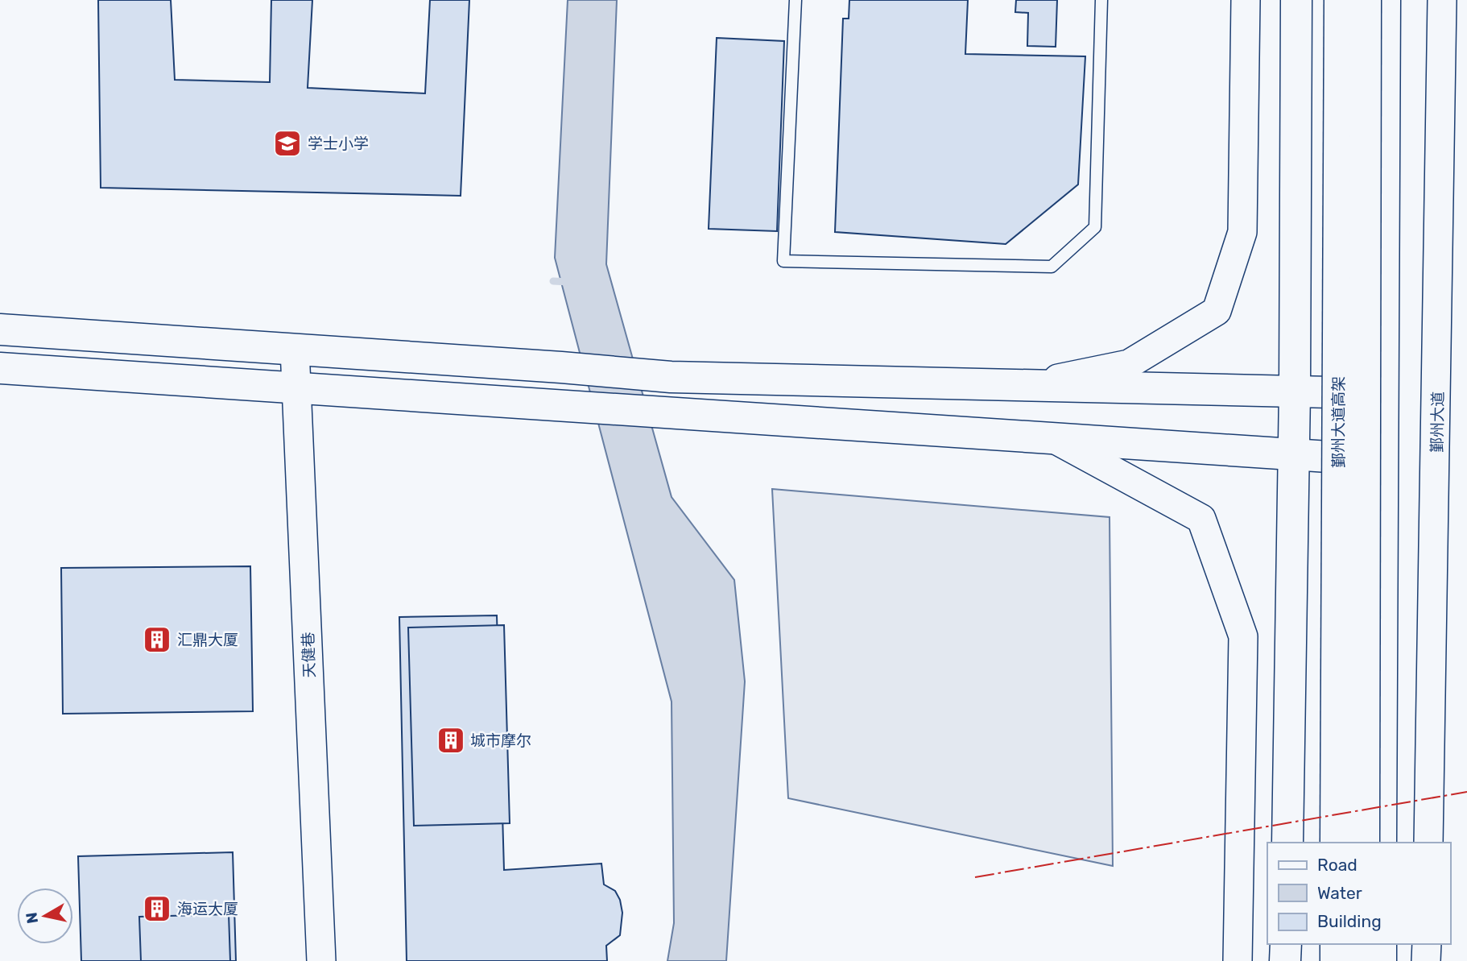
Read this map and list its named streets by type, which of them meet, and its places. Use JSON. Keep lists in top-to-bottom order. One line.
{"streets":{"main road":["鄞州大道高架"],"street":["鄞州大道","天健巷"]},"places":{"school or university":["学士小学"],"building":["汇鼎大厦","城市摩尔","海运大厦"]},"legend":["Road","Water","Building"],"north":"left"}
